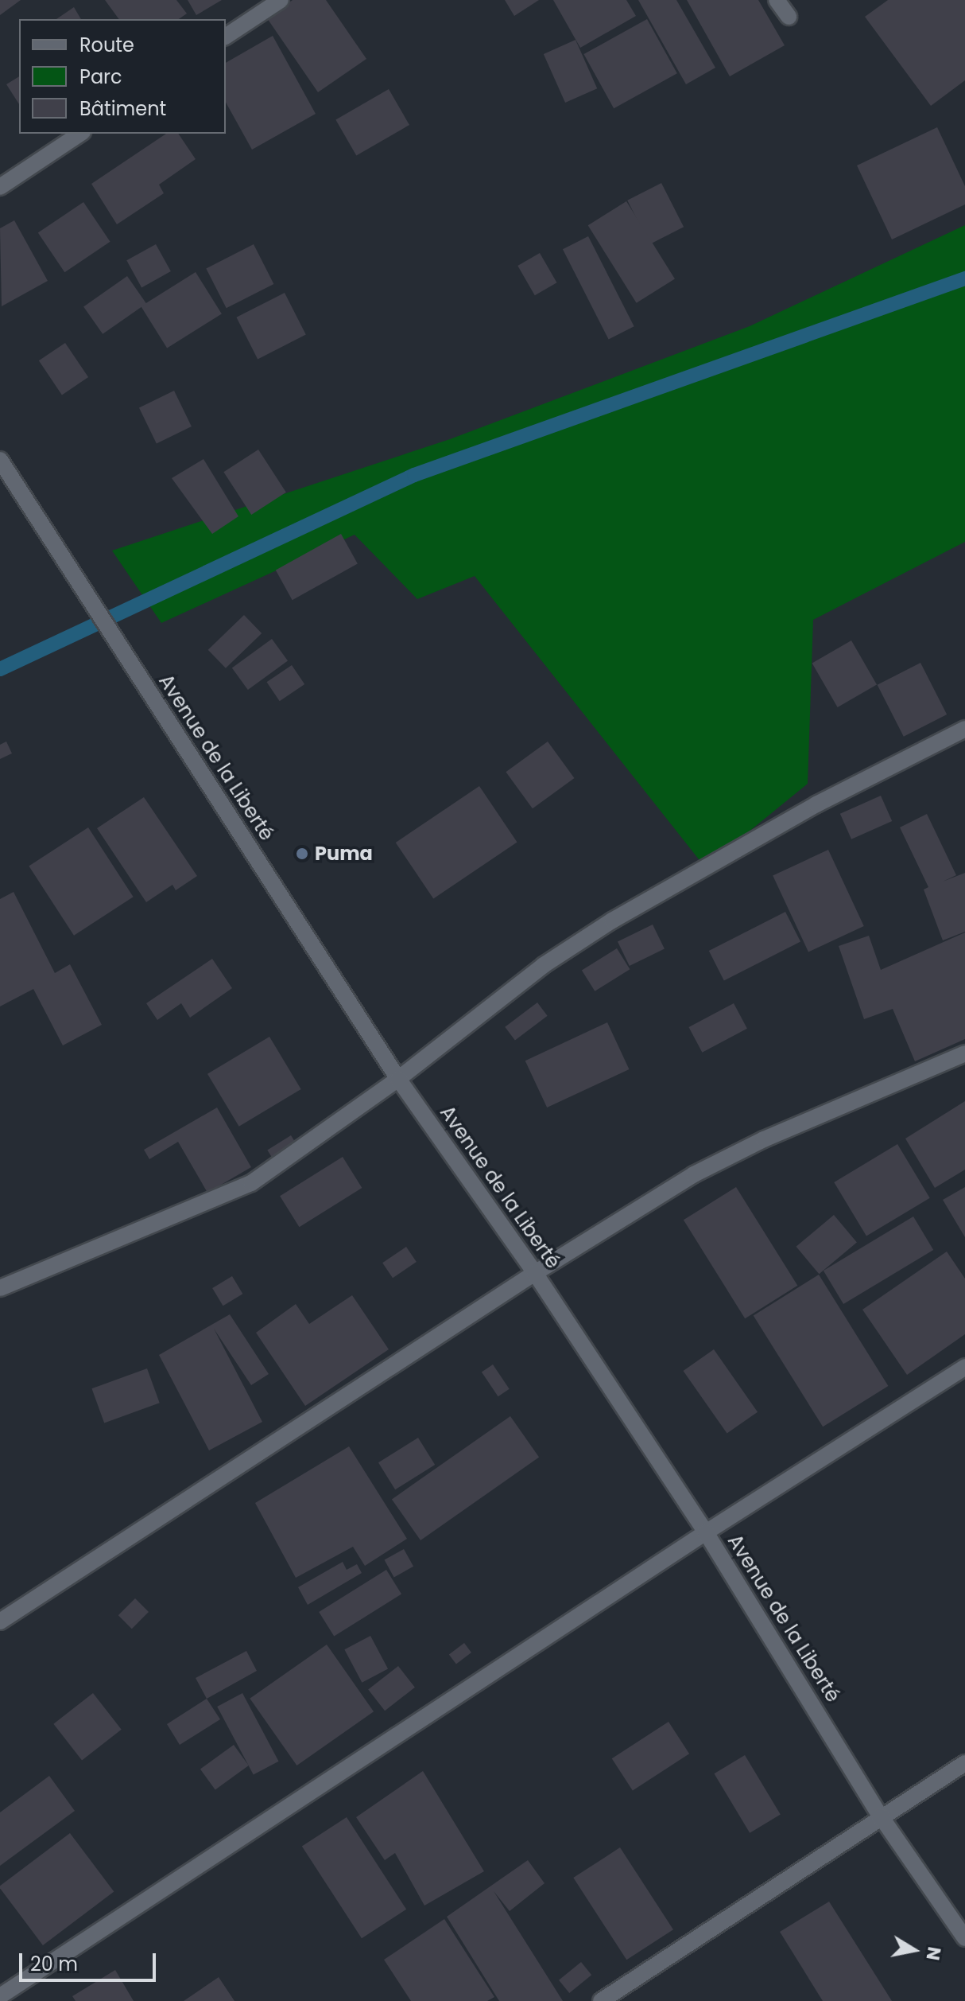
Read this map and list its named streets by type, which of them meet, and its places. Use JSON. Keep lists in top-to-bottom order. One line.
{"streets":{"street":["Avenue de la Liberté"]},"places":["Puma"],"legend":["Route","Parc","Bâtiment"],"scale_bar":"20 m","north":"right"}
